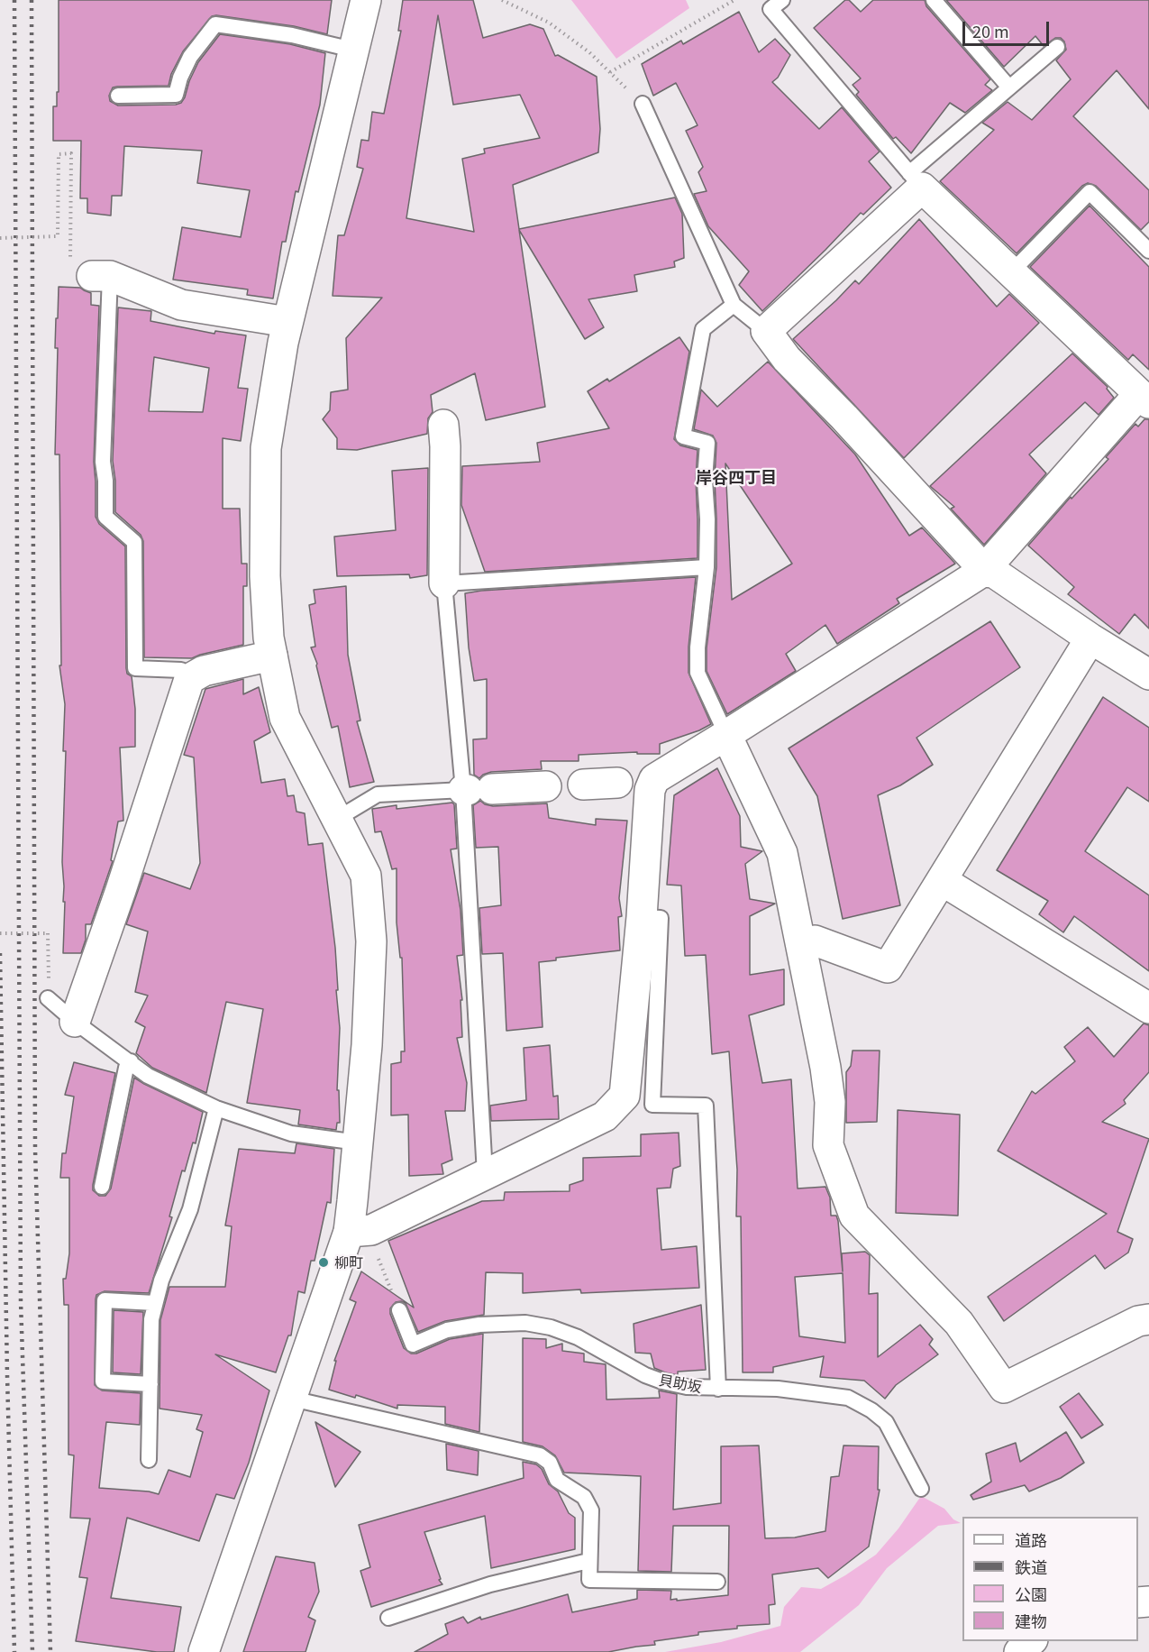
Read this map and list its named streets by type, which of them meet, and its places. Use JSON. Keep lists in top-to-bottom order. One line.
{"streets":{"lane":["貝助坂"]},"districts":["岸谷四丁目"],"places":["柳町"],"legend":["道路","鉄道","公園","建物"],"scale_bar":"20 m"}
